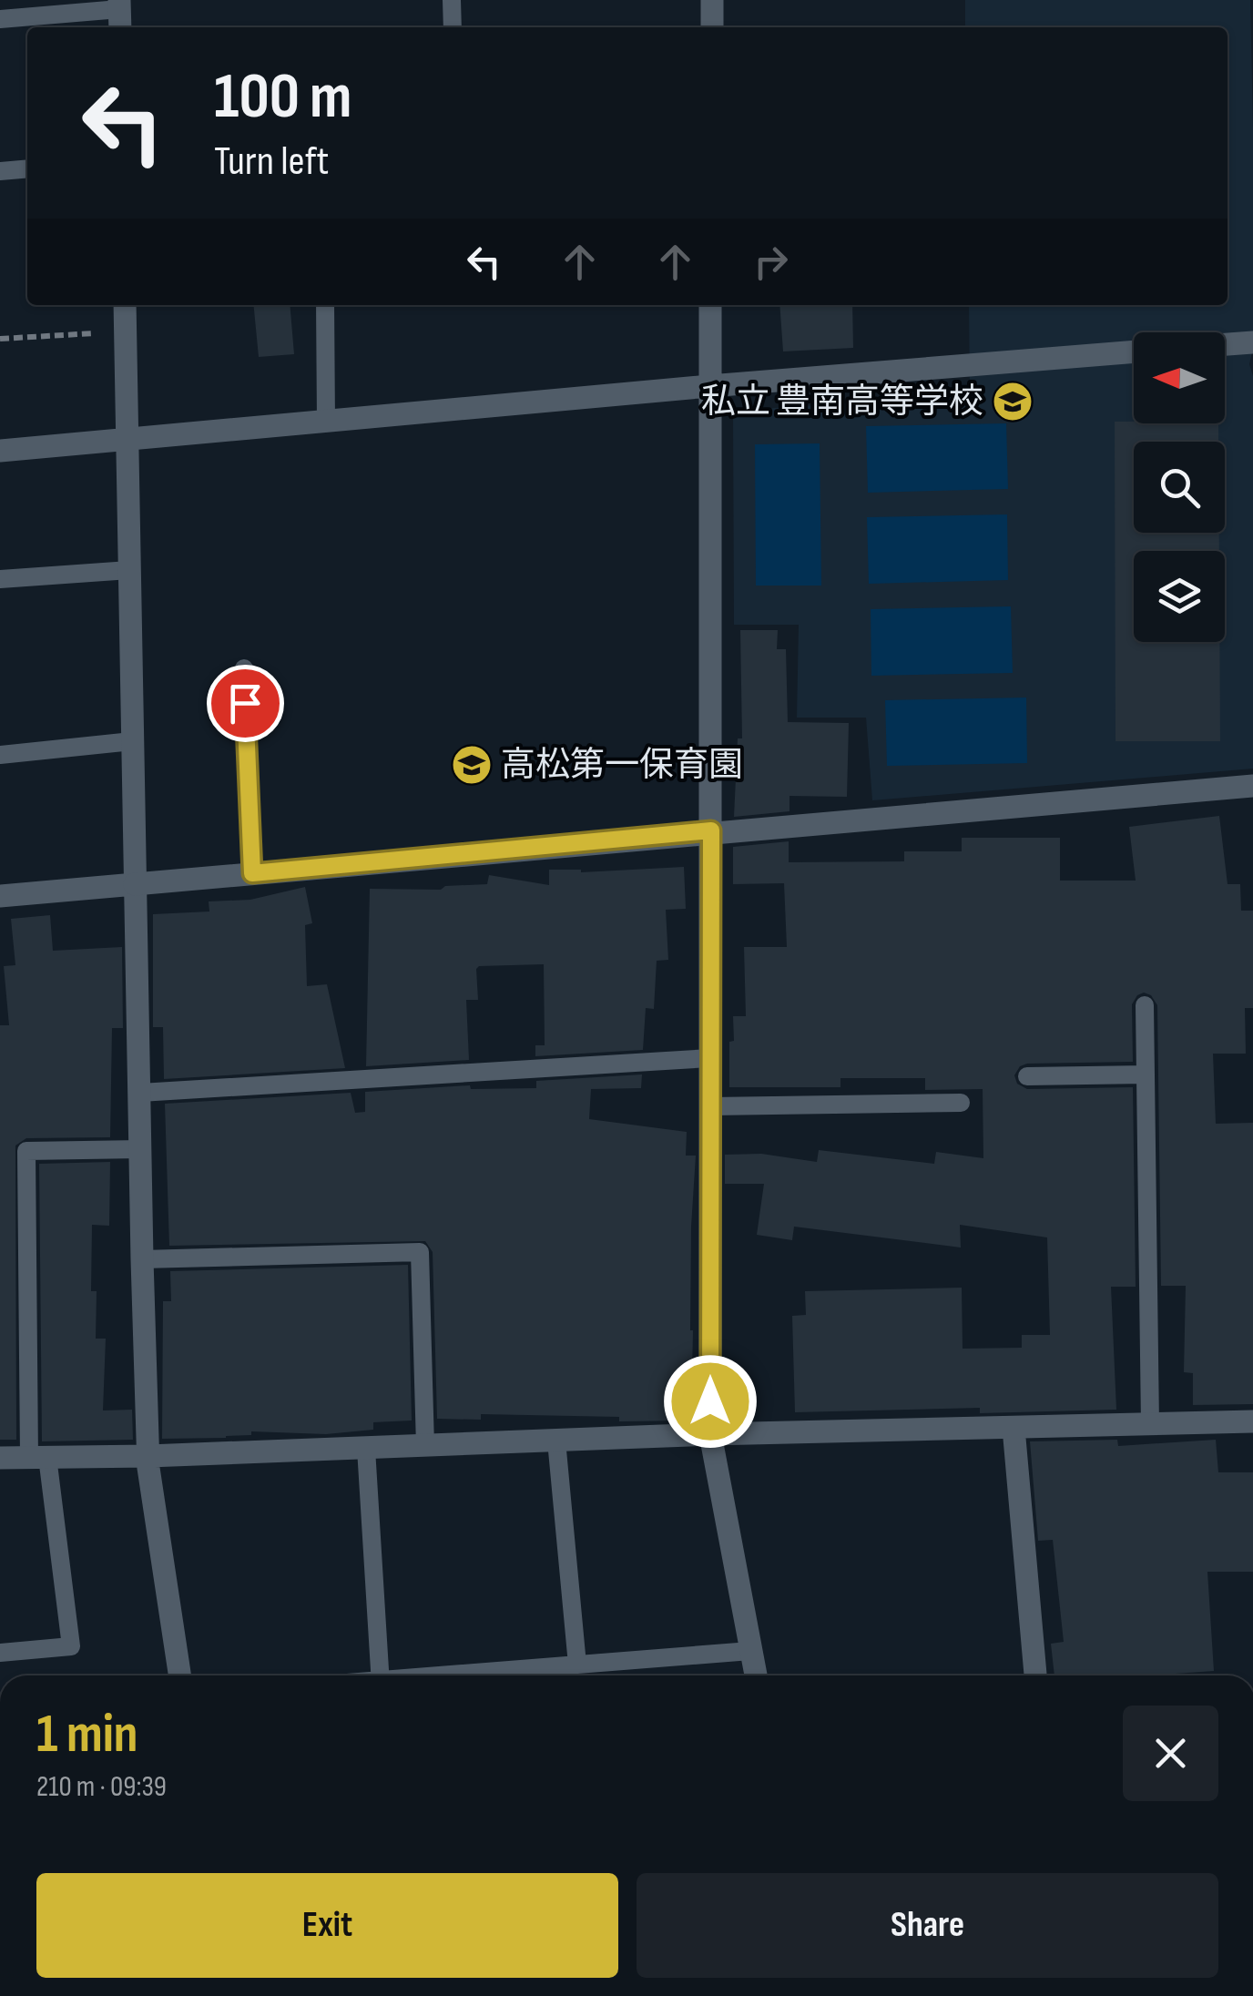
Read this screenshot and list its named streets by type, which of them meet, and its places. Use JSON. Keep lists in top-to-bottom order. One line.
{"places":{"school or university":["私立 豊南高等学校","高松第一保育園"]},"north":"left","page":{"turn":["100 m","Turn left"],"heading":["1 min","210 m · 09:39"],"buttons":["Exit","Share"]}}
